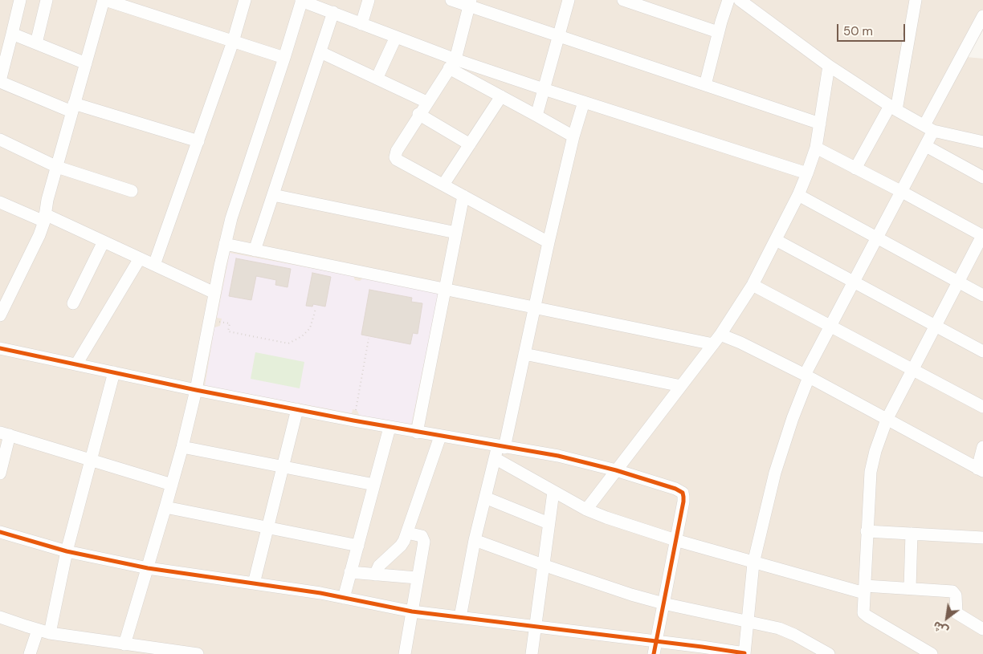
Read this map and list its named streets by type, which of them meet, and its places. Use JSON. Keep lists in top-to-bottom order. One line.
{"scale_bar":"50 m","north":"bottom left"}
